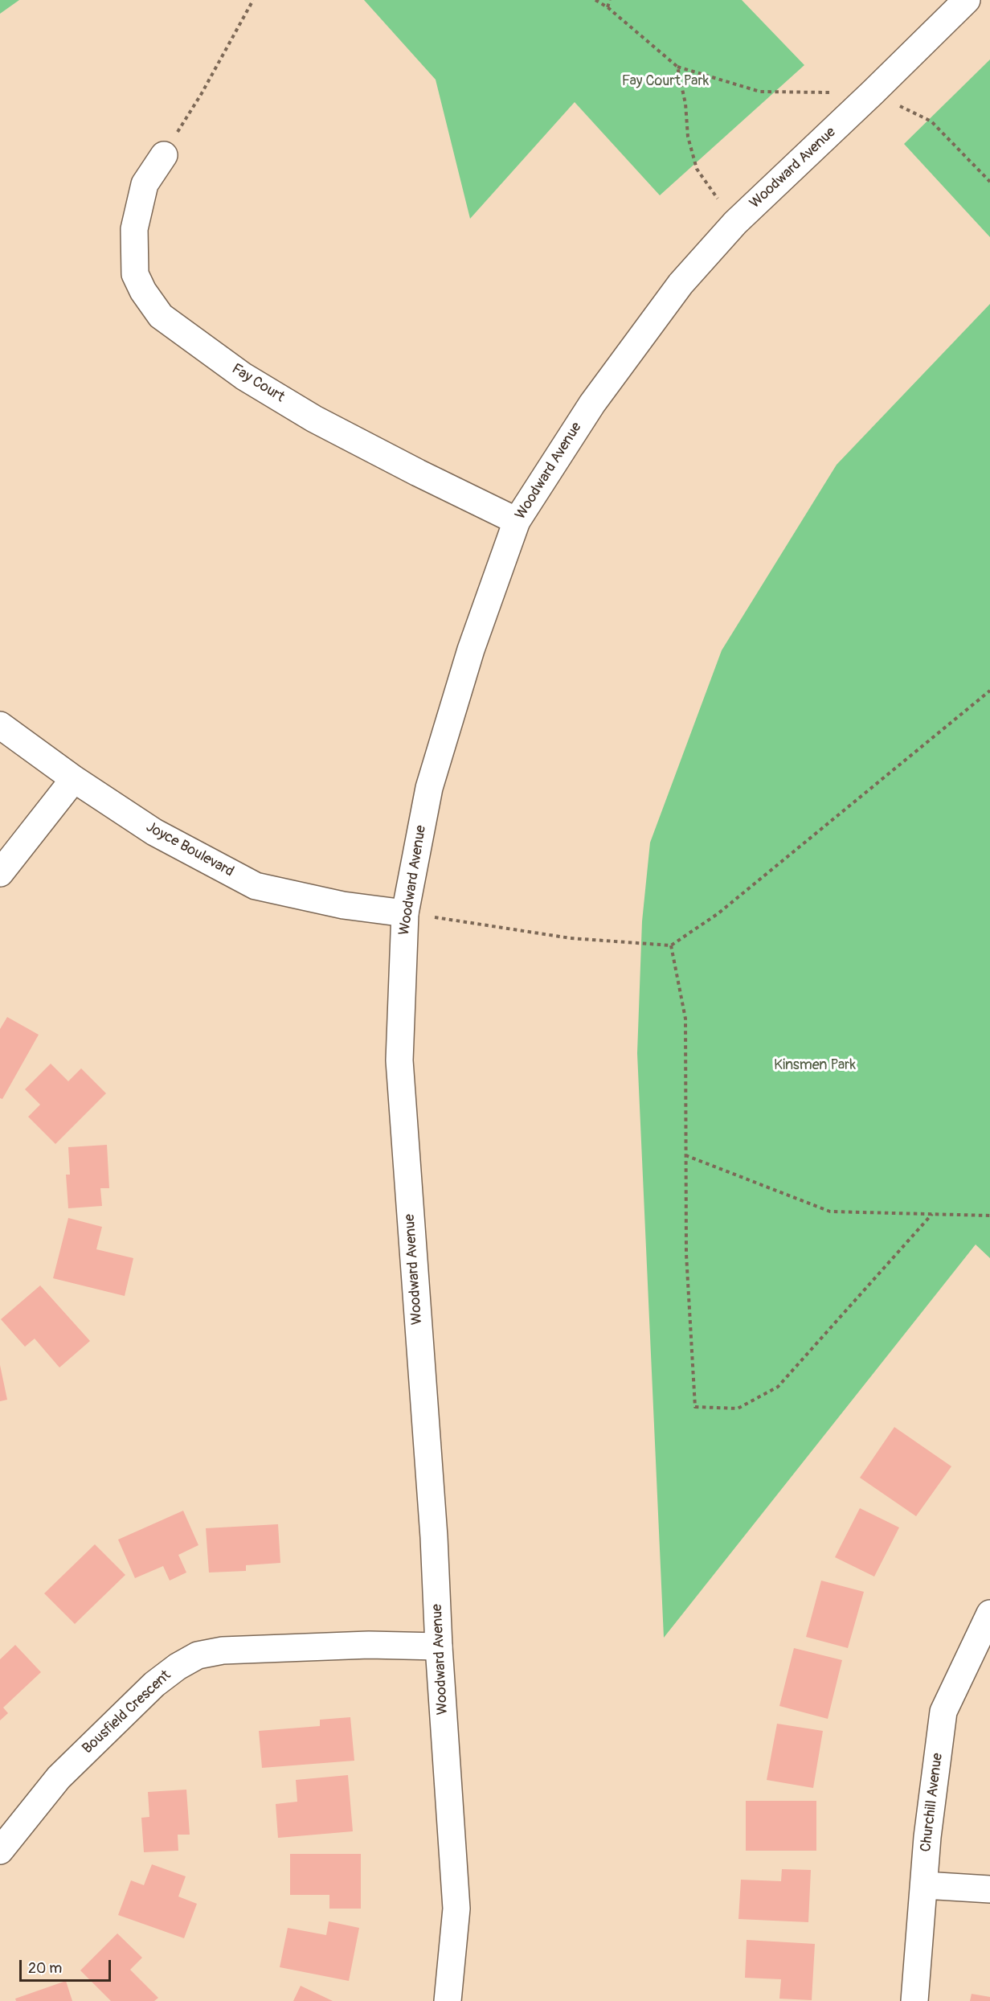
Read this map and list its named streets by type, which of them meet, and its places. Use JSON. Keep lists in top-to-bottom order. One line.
{"streets":{"street":["Woodward Avenue","Fay Court","Joyce Boulevard","Bousfield Crescent","Churchill Avenue"]},"crossings":[["Woodward Avenue","Fay Court"],["Woodward Avenue","Joyce Boulevard"],["Woodward Avenue","Bousfield Crescent"]],"parks":["Fay Court Park","Kinsmen Park"],"scale_bar":"20 m"}
